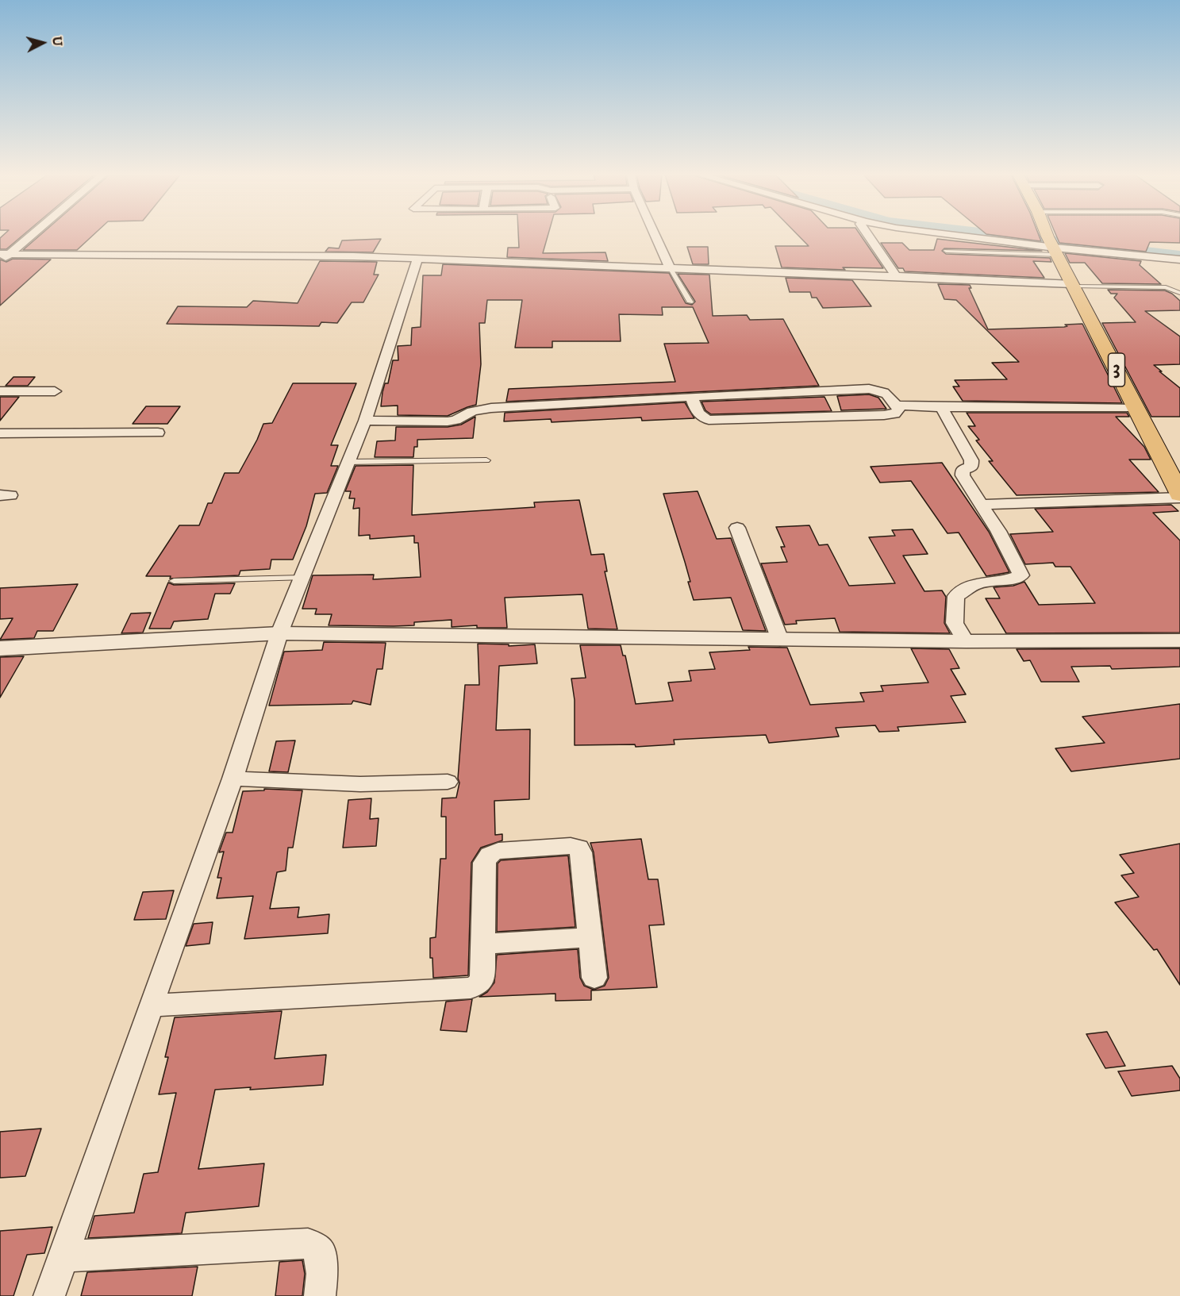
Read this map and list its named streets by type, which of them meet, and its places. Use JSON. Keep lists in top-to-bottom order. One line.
{"streets":{"highway":["3"]},"north":"right"}
